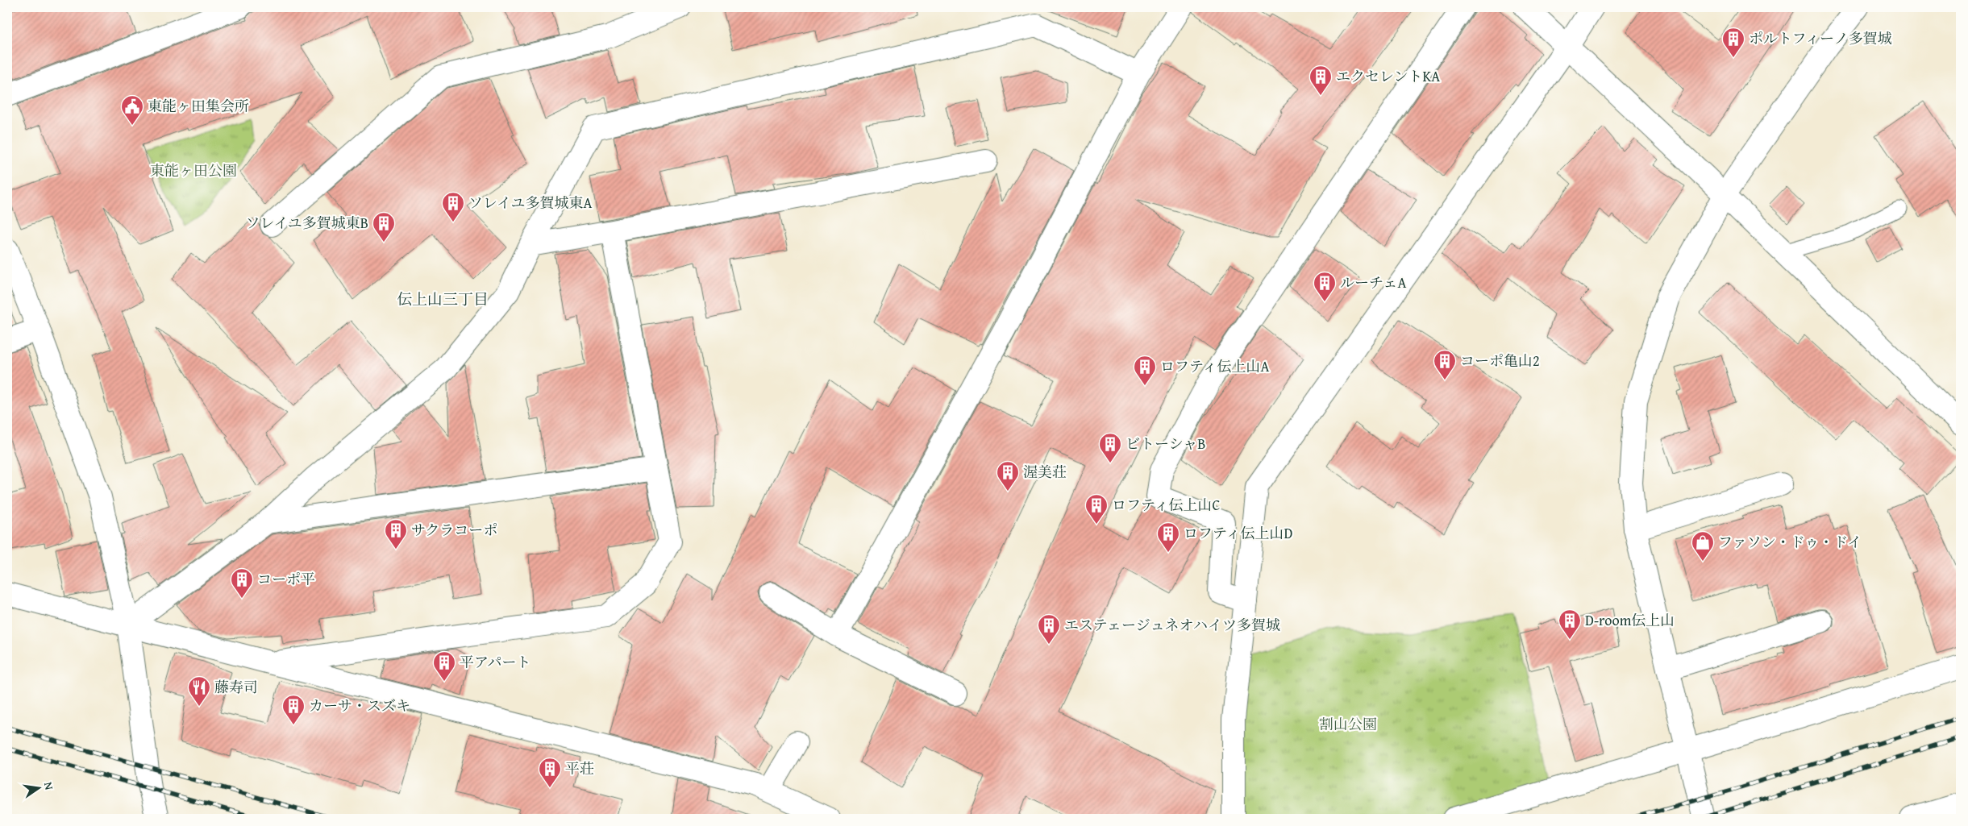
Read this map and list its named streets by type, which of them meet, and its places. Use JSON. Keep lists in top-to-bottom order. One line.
{"districts":["伝上山三丁目"],"parks":["東能ヶ田公園","割山公園"],"places":{"building":["ポルトフィーノ多賀城","エクセレントKA","ソレイユ多賀城東A","ソレイユ多賀城東B","ルーチェA","コーポ亀山2","ロフティ伝上山A","ビトーシャB","渥美荘","ロフティ伝上山C","サクラコーポ","ロフティ伝上山D","コーポ平","D-room伝上山","エステェージュネオハイツ多賀城","平アパート","カーサ・スズキ","平荘"],"public building":["東能ヶ田集会所"],"shop":["ファソン・ドゥ・ドイ"],"restaurant":["藤寿司"]},"north":"right"}
